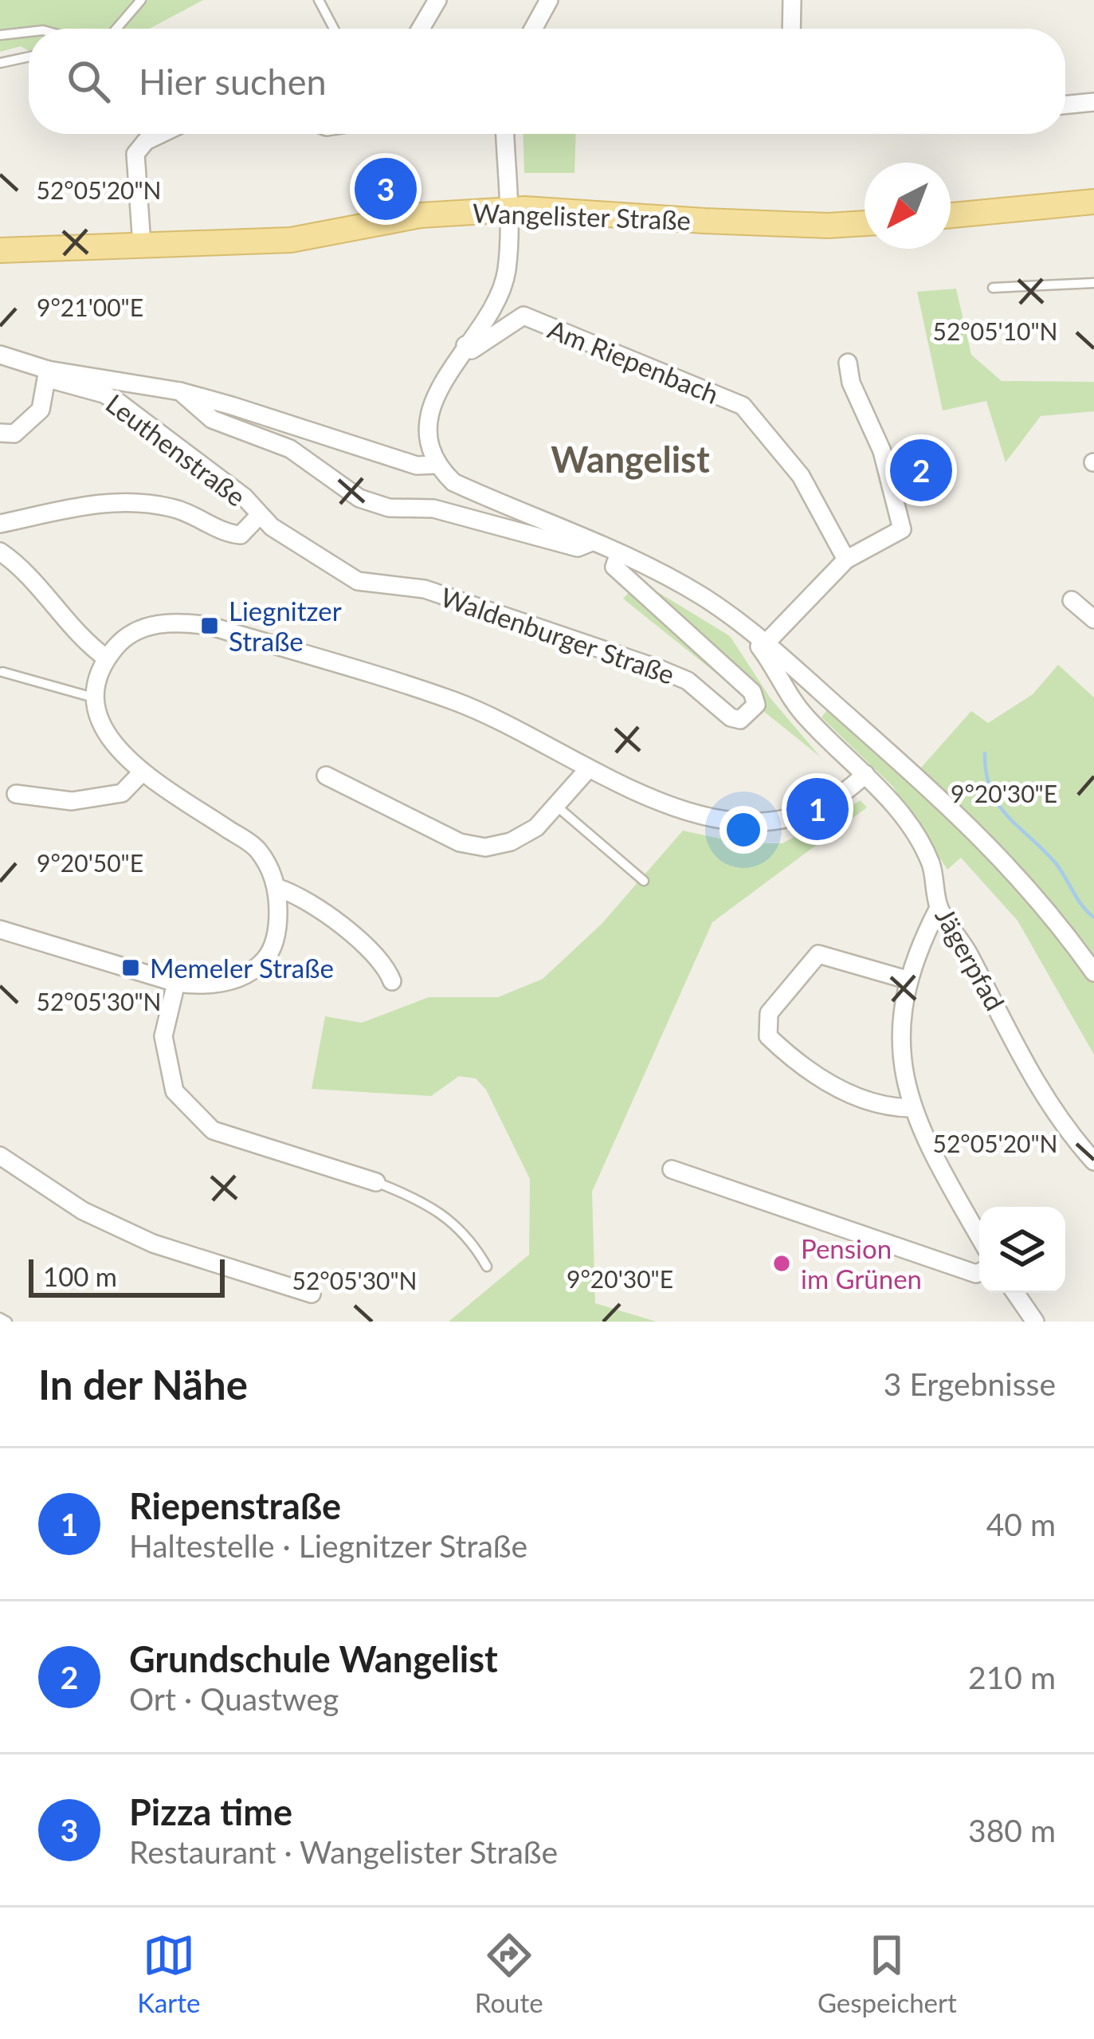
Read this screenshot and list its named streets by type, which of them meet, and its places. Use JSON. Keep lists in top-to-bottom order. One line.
{"streets":{"main road":["Wangelister Straße"],"street":["Am Riepenbach","Leuthenstraße","Waldenburger Straße","Jägerpfad"]},"crossings":[["Leuthenstraße","Waldenburger Straße"]],"districts":["Wangelist"],"places":{"transit":["Liegnitzer Straße","Memeler Straße"],"other":["Pension im Grünen"]},"scale_bar":"100 m","north":"bottom left","page":{"search":"Hier suchen","pins":["3","2","1"],"scale":"100 m","heading":["In der Nähe","3 Ergebnisse"],"list":[{"mark":"1","name":"Riepenstraße","note":"Haltestelle · Liegnitzer Straße","value":"40 m"},{"mark":"2","name":"Grundschule Wangelist","note":"Ort · Quastweg","value":"210 m"},{"mark":"3","name":"Pizza time","note":"Restaurant · Wangelister Straße","value":"380 m"}],"nav":["Karte","Route","Gespeichert"]},"coordinates":["52°05'20\"N","9°21'00\"E","52°05'10\"N","9°20'30\"E","9°20'50\"E","52°05'30\"N"]}
